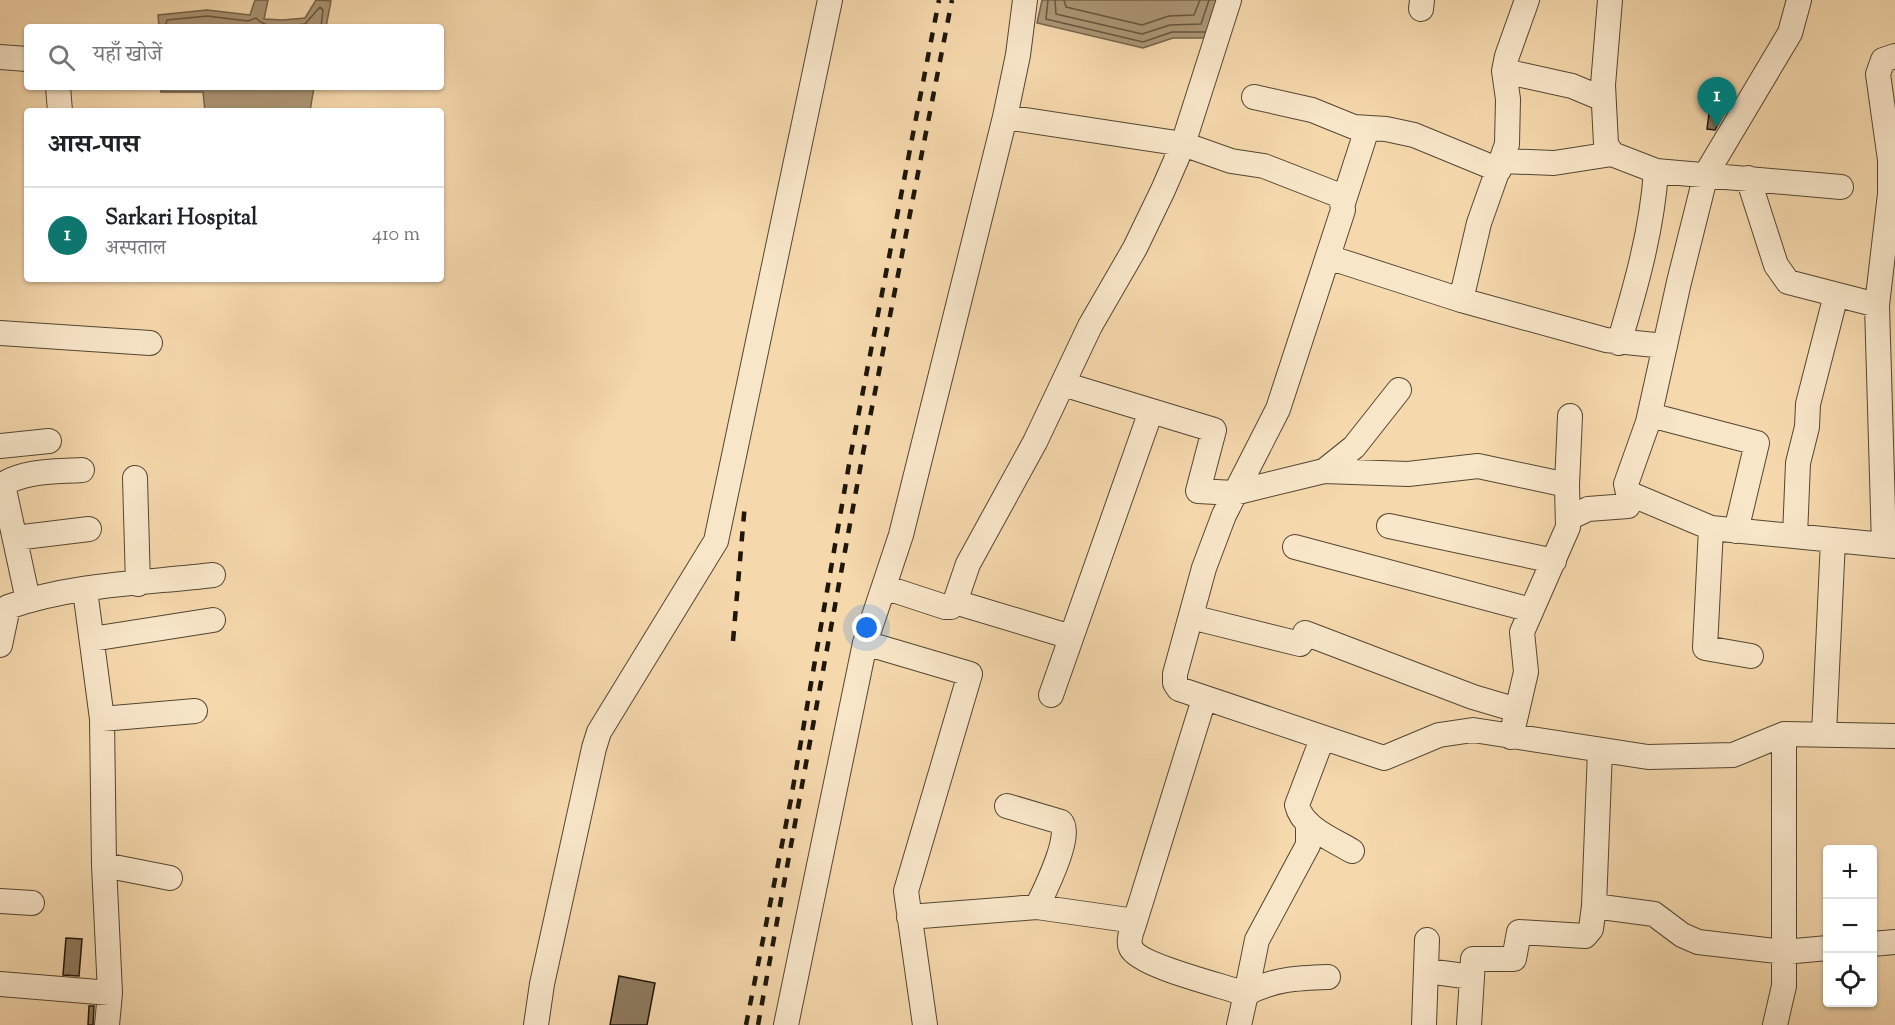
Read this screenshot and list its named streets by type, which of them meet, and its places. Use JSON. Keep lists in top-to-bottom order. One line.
{"page":{"search":"यहाँ खोजें","pins":"1","heading":"आस-पास","list":[{"mark":"1","name":"Sarkari Hospital","note":"अस्पताल","value":"410 m"}],"map_buttons":["+","−"]}}
